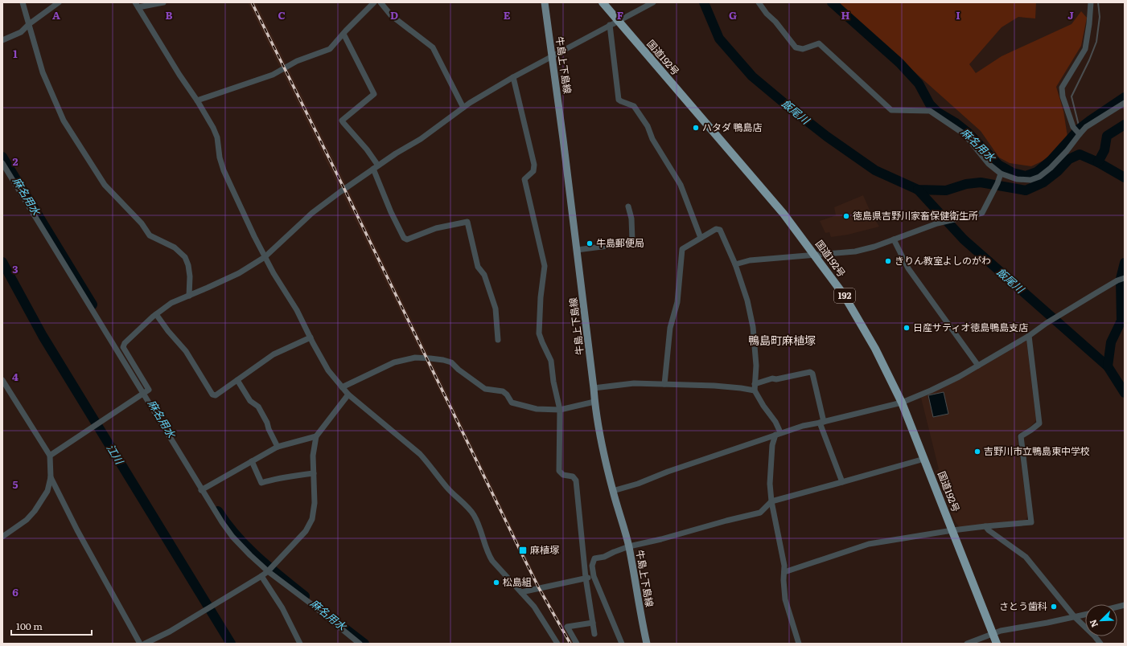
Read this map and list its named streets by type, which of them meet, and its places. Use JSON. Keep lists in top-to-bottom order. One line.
{"streets":{"highway":["国道192号","192"],"main road":["牛島上下島線"]},"districts":["鴨島町麻植塚"],"water":["飯尾川","麻名用水","江川"],"places":{"other":["ハタダ 鴨島店","徳島県吉野川家畜保健衛生所","牛島郵便局","きりん教室よしのがわ","日産サティオ徳島鴨島支店","吉野川市立鴨島東中学校","松島組","さとう歯科"],"transit":["麻植塚"]},"scale_bar":"100 m","north":"bottom left","grid":{"columns":["A","B","C","D","E","F","G","H","I","J"],"rows":["1","2","3","4","5","6"]}}
